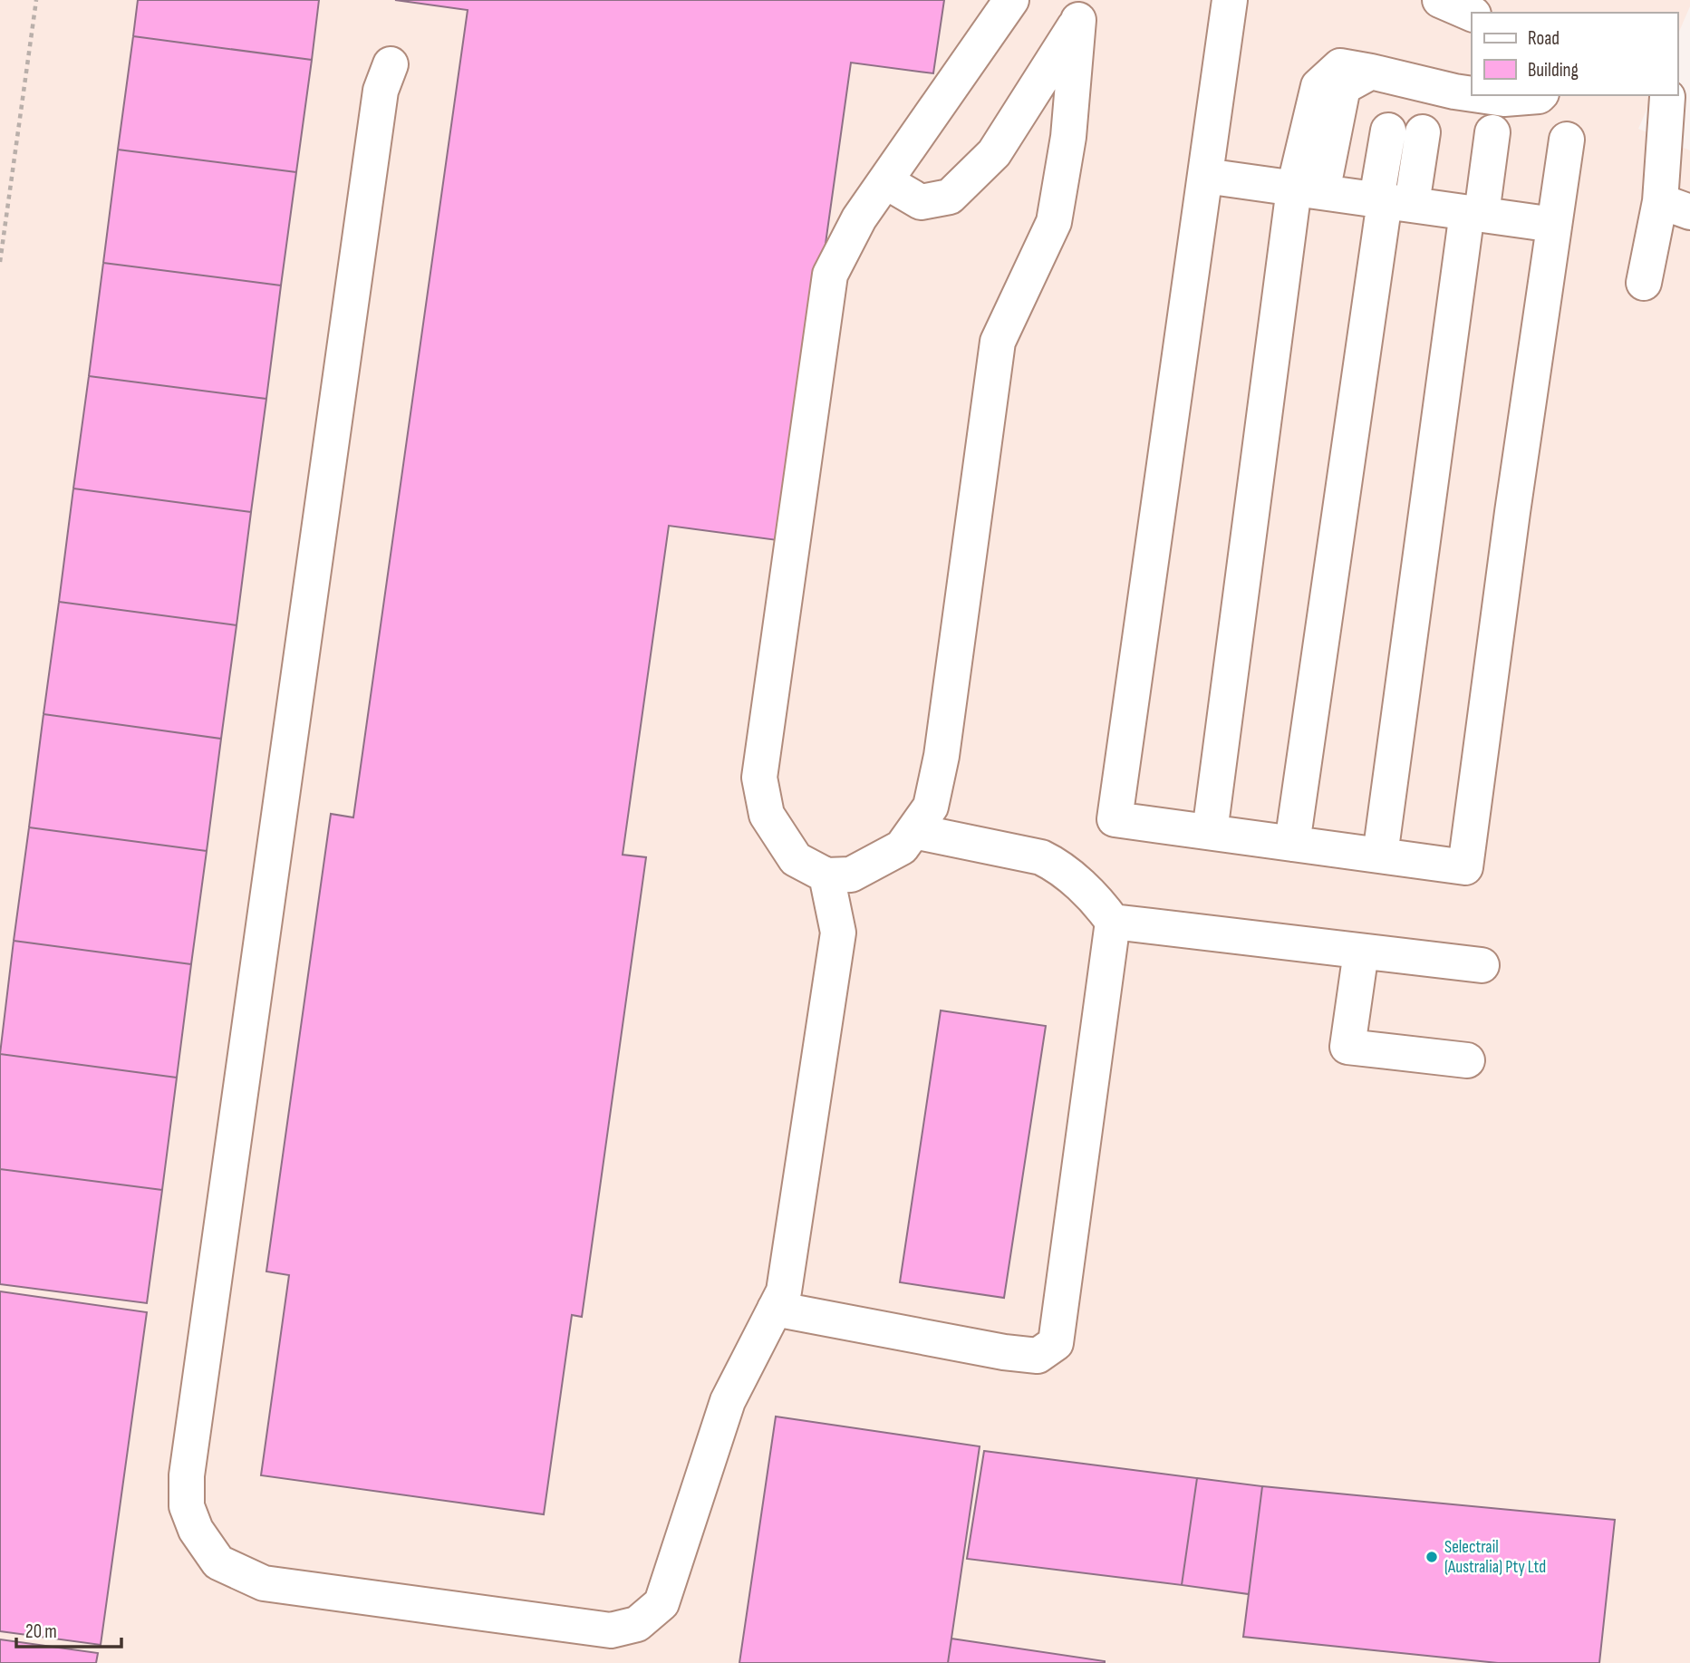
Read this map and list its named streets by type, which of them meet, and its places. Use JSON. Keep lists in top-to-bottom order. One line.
{"places":["Selectrail (Australia) Pty Ltd"],"legend":["Road","Building"],"scale_bar":"20 m"}
